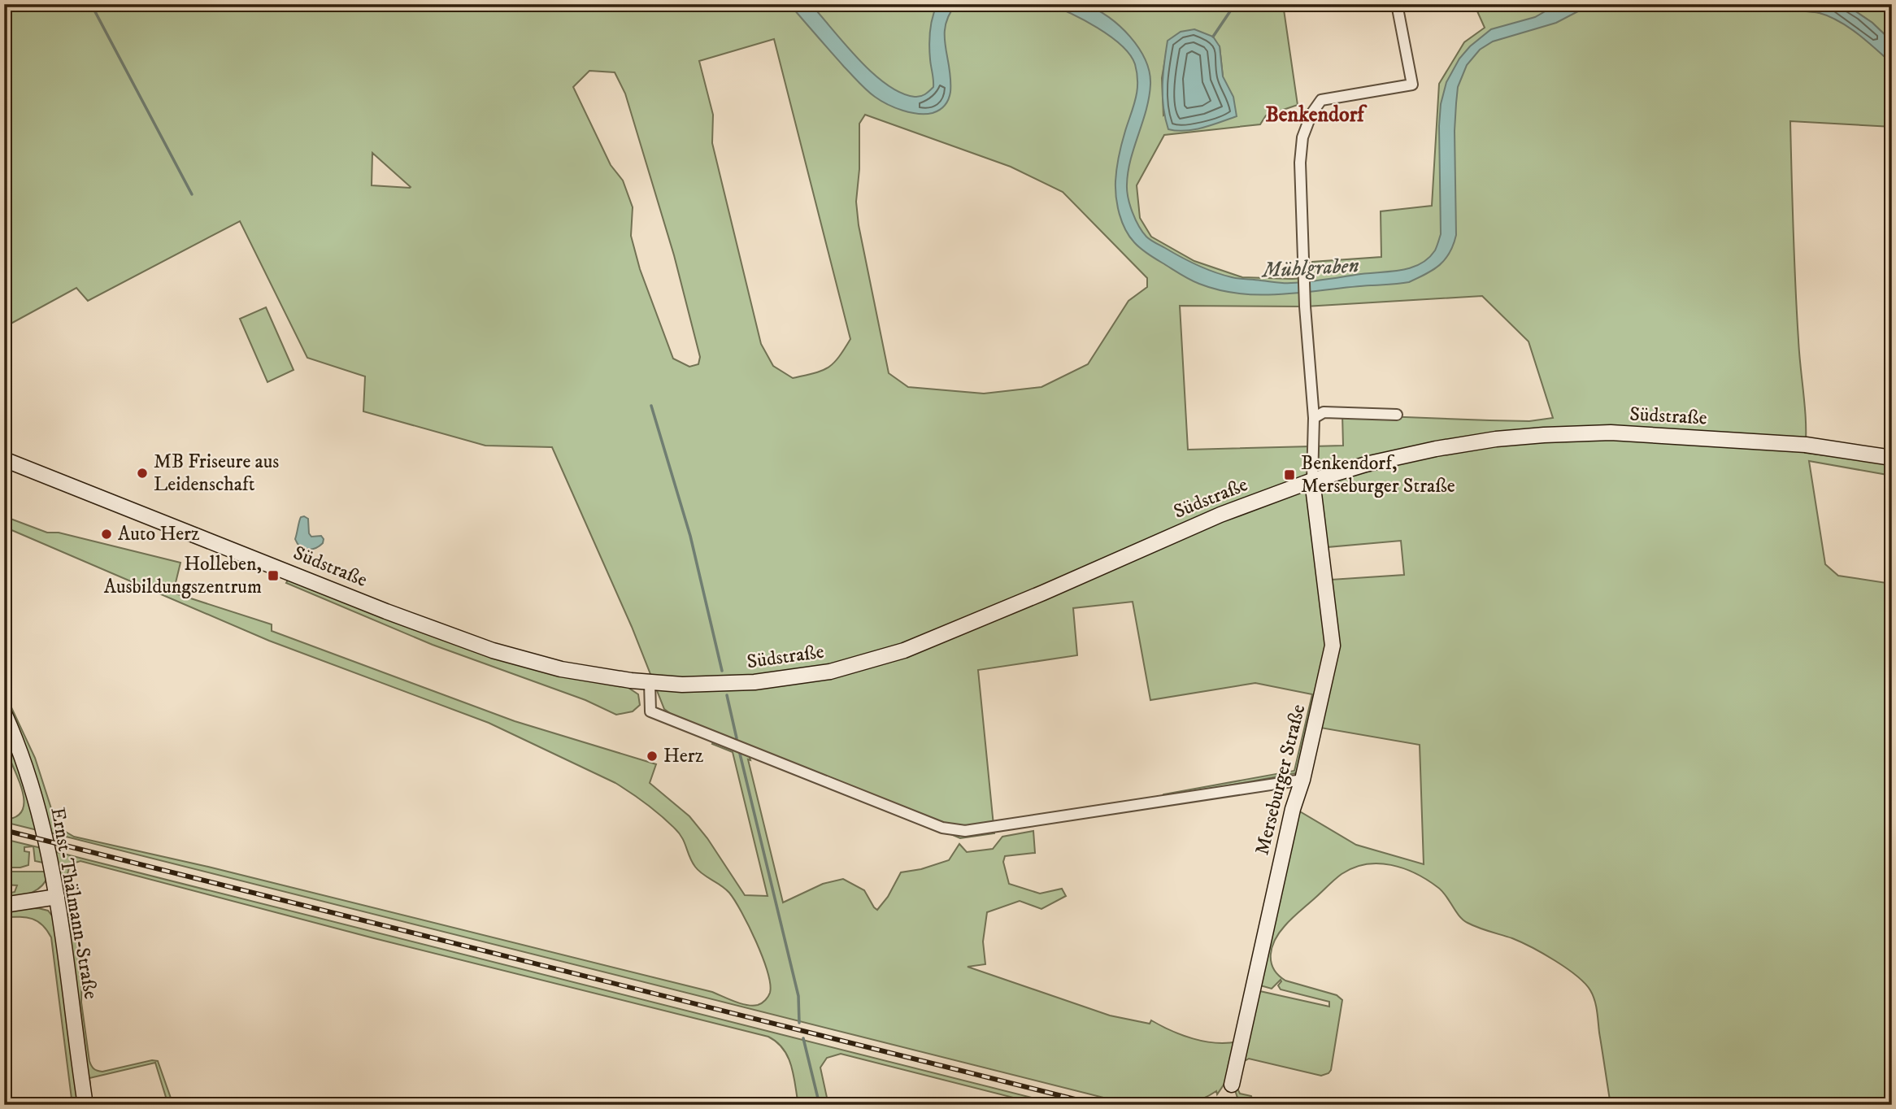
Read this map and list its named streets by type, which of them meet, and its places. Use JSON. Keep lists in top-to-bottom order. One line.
{"streets":{"main road":["Südstraße","Merseburger Straße","Ernst-Thälmann-Straße"]},"crossings":[["Südstraße","Merseburger Straße"]],"districts":["Benkendorf"],"water":["Mühlgraben"],"places":{"other":["MB Friseure aus Leidenschaft","Auto Herz","Herz"],"transit":["Benkendorf, Merseburger Straße","Holleben, Ausbildungszentrum"]}}
